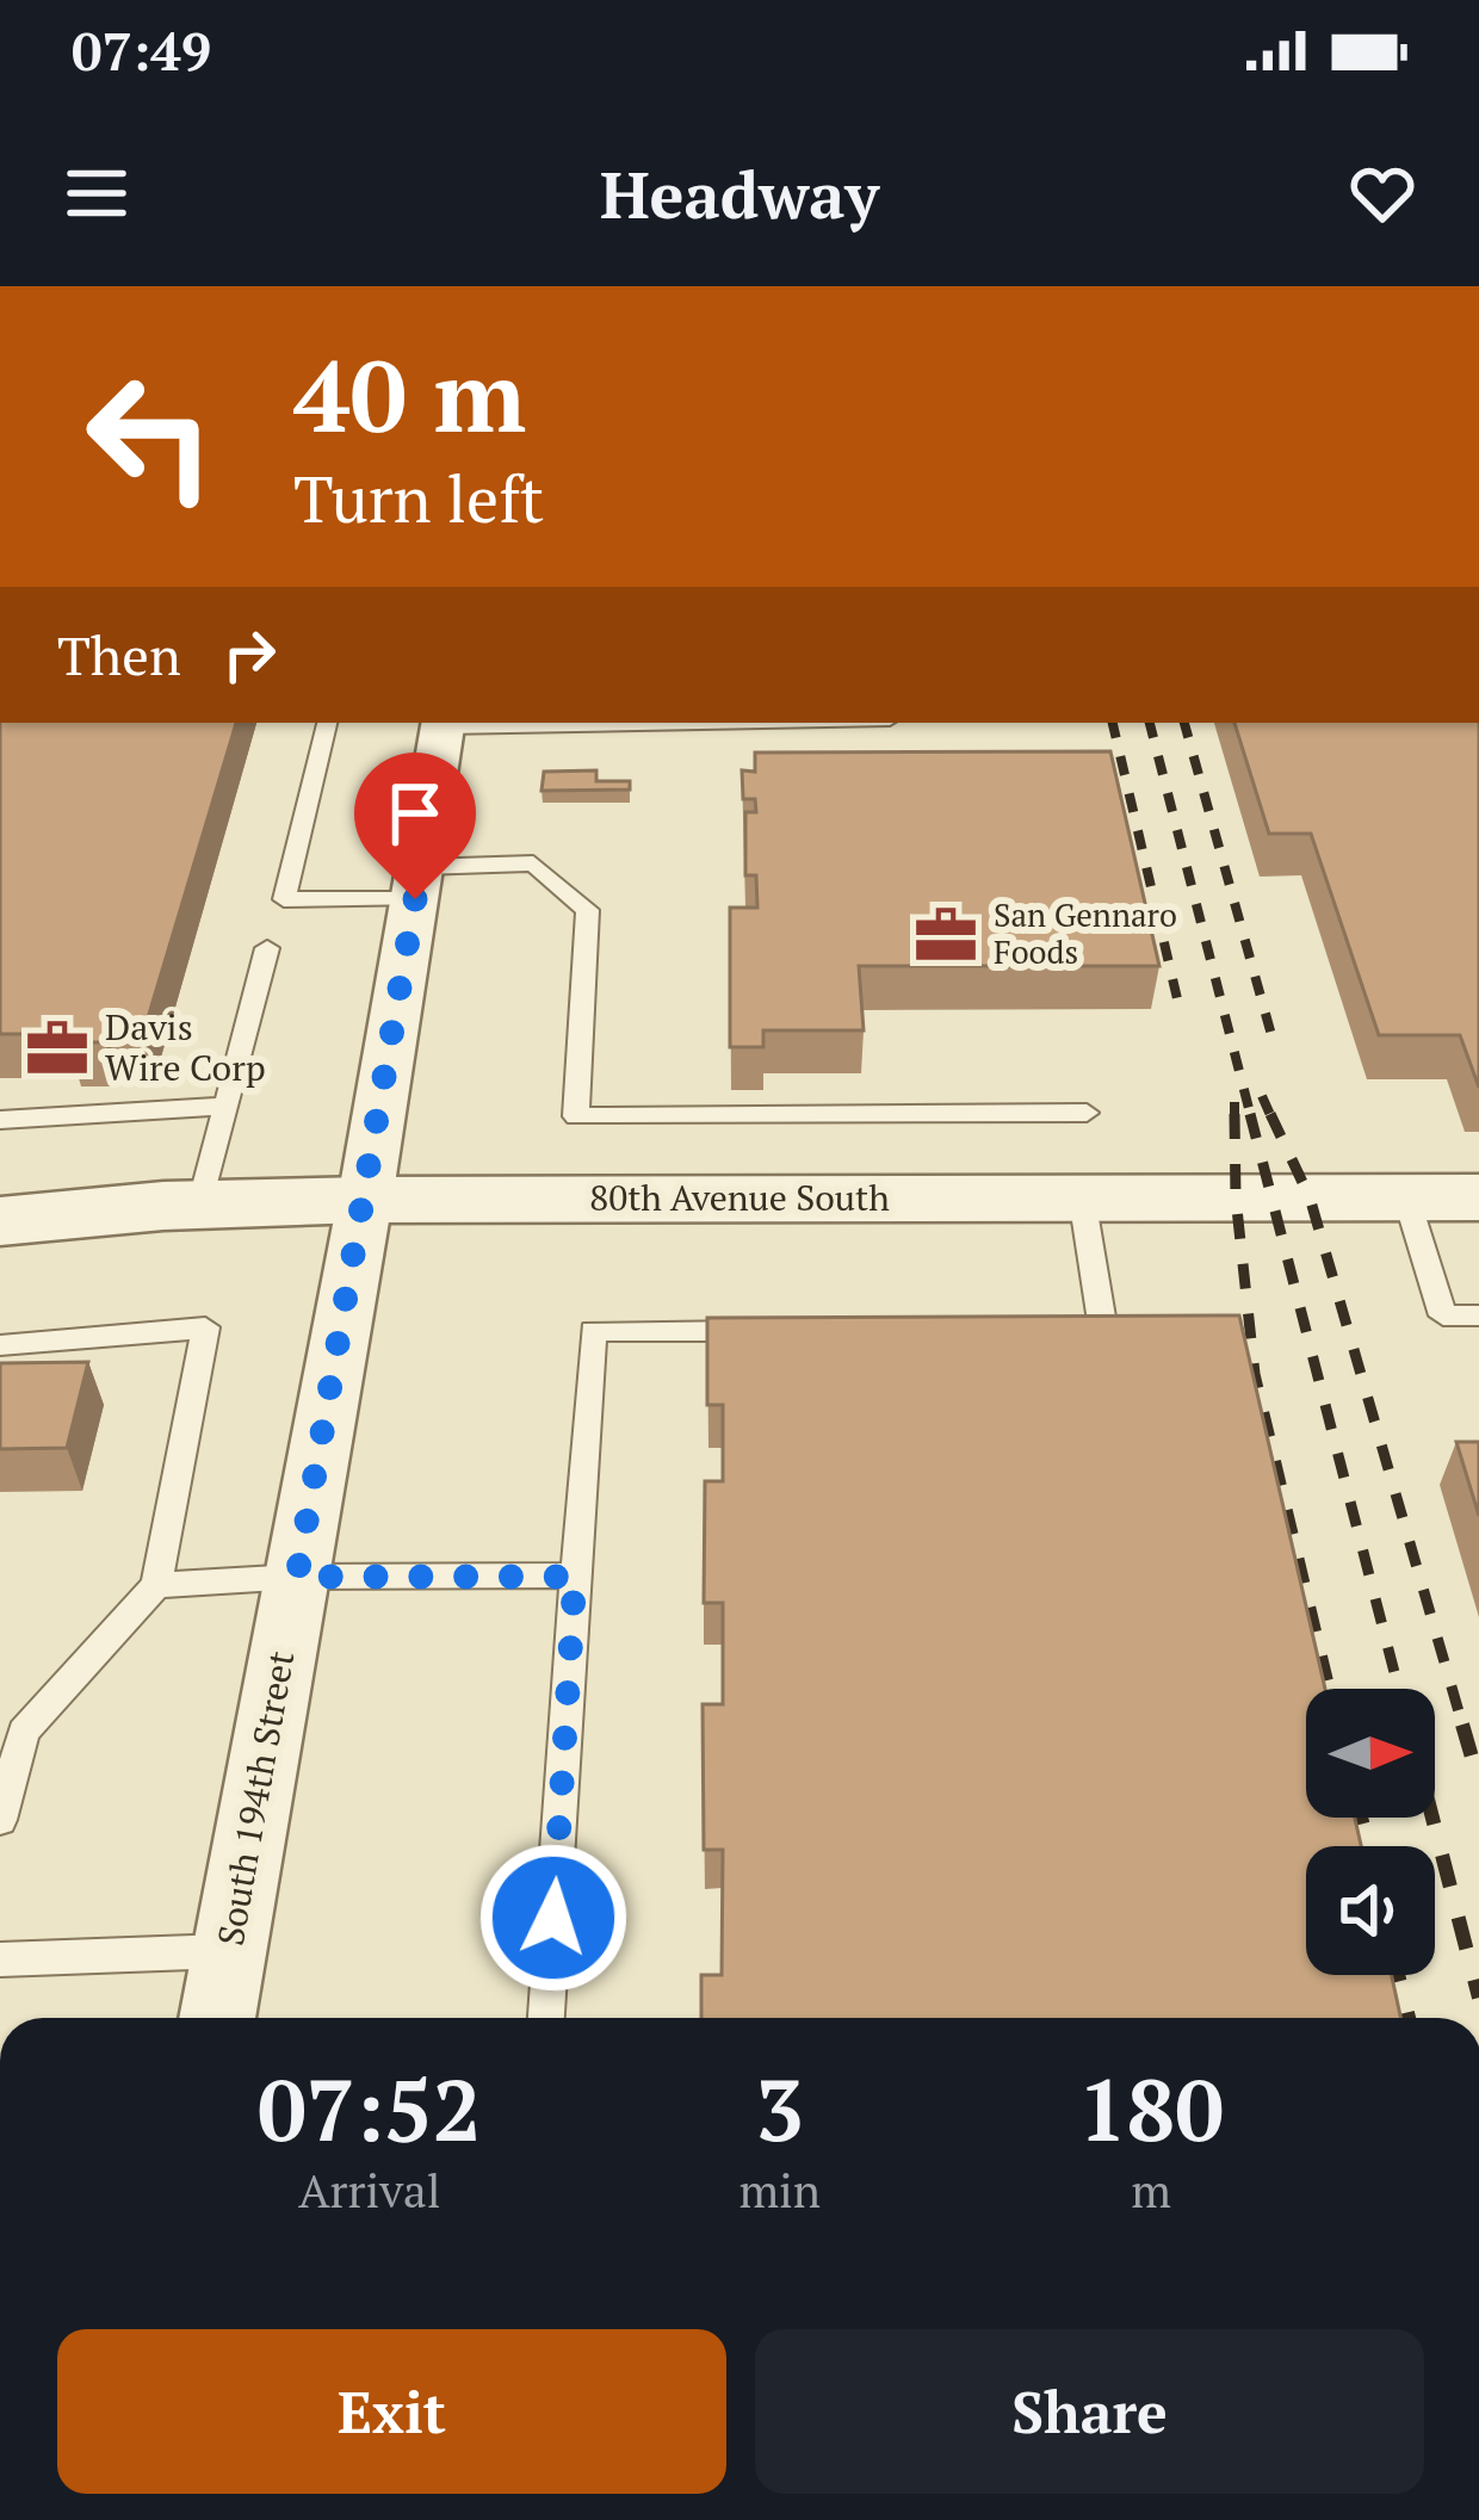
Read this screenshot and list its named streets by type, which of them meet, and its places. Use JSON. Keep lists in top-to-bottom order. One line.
{"streets":{"street":["80th Avenue South","South 194th Street"]},"crossings":[["80th Avenue South","South 194th Street"]],"places":{"office":["San Gennaro Foods","Davis Wire Corp"]},"north":"right","page":{"status":"07:49","header":"Headway","turn":["40 m","Turn left"],"then":"Then","eta":["07:52","Arrival","3","min","180","m"],"buttons":["Exit","Share"]}}
